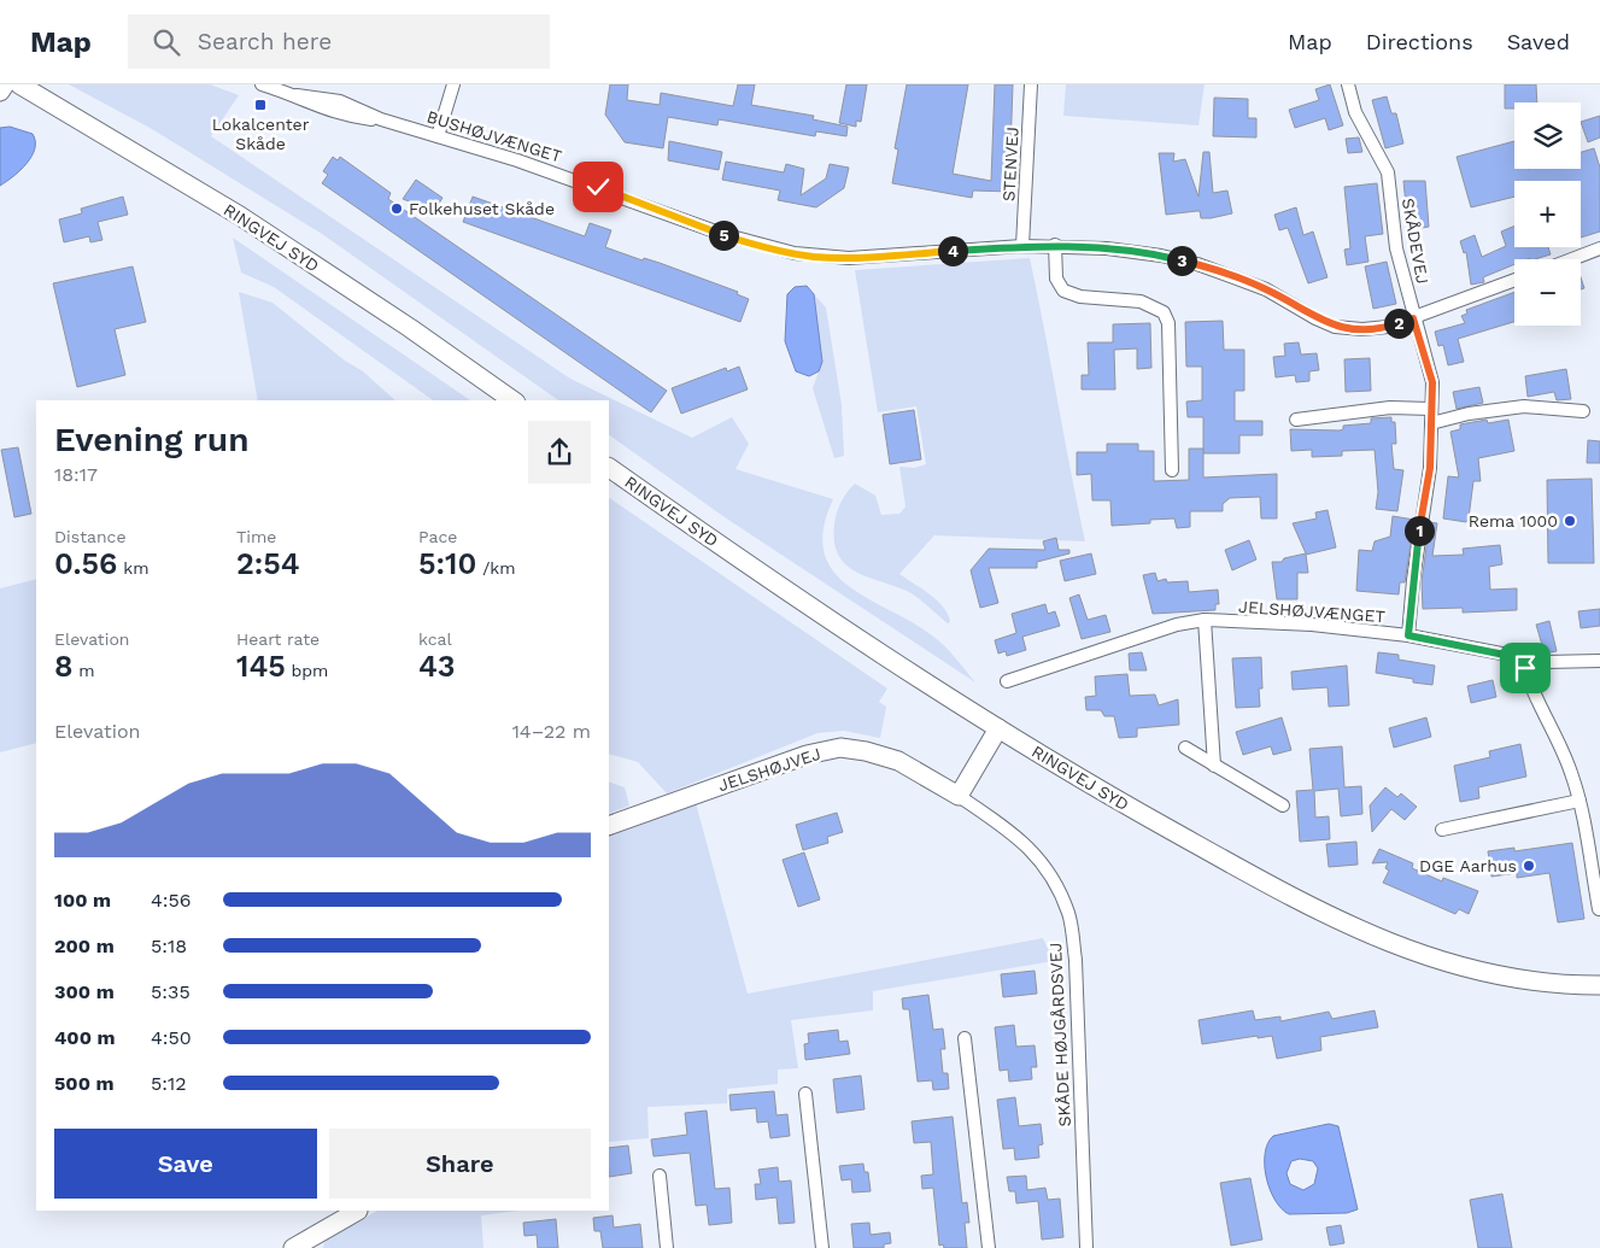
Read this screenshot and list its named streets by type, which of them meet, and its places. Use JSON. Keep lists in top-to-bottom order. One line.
{"streets":{"main road":["RINGVEJ SYD","JELSHØJVEJ"],"street":["BUSHØJVÆNGET","STENVEJ","SKÅDEVEJ","JELSHØJVÆNGET","SKÅDE HØJGÅRDSVEJ"]},"crossings":[["BUSHØJVÆNGET","STENVEJ"],["BUSHØJVÆNGET","SKÅDEVEJ"],["SKÅDEVEJ","JELSHØJVÆNGET"],["JELSHØJVEJ","SKÅDE HØJGÅRDSVEJ"]],"places":{"transit":["Lokalcenter Skåde"],"other":["Folkehuset Skåde","Rema 1000","DGE Aarhus"]},"page":{"header":"Map","search":"Search here","nav":["Map","Directions","Saved"],"map_buttons":["+","−"],"pins":["5","4","3","2","1"],"heading":["Evening run","18:17"],"stats":[["Distance","0.56 km"],["Time","2:54"],["Pace","5:10 /km"],["Elevation","8 m"],["Heart rate","145 bpm"],["kcal","43"]],"chart":["Elevation","14–22 m"],"list":[{"name":"100 m","note":"4:56"},{"name":"200 m","note":"5:18"},{"name":"300 m","note":"5:35"},{"name":"400 m","note":"4:50"},{"name":"500 m","note":"5:12"}],"buttons":["Save","Share"]}}
